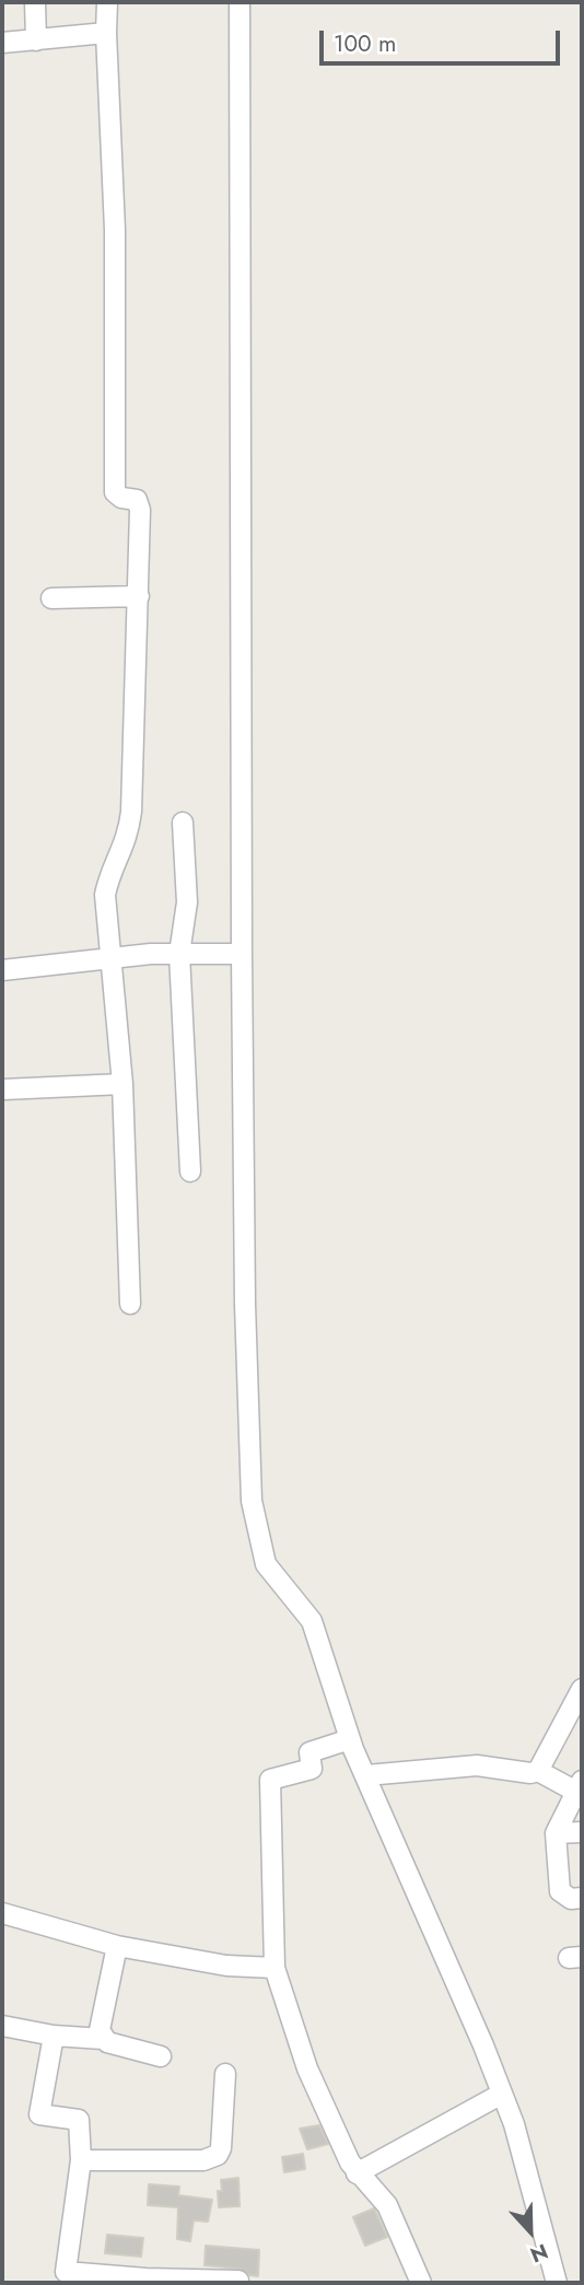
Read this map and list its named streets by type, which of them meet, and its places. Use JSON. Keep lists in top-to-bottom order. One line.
{"scale_bar":"100 m","north":"bottom"}
